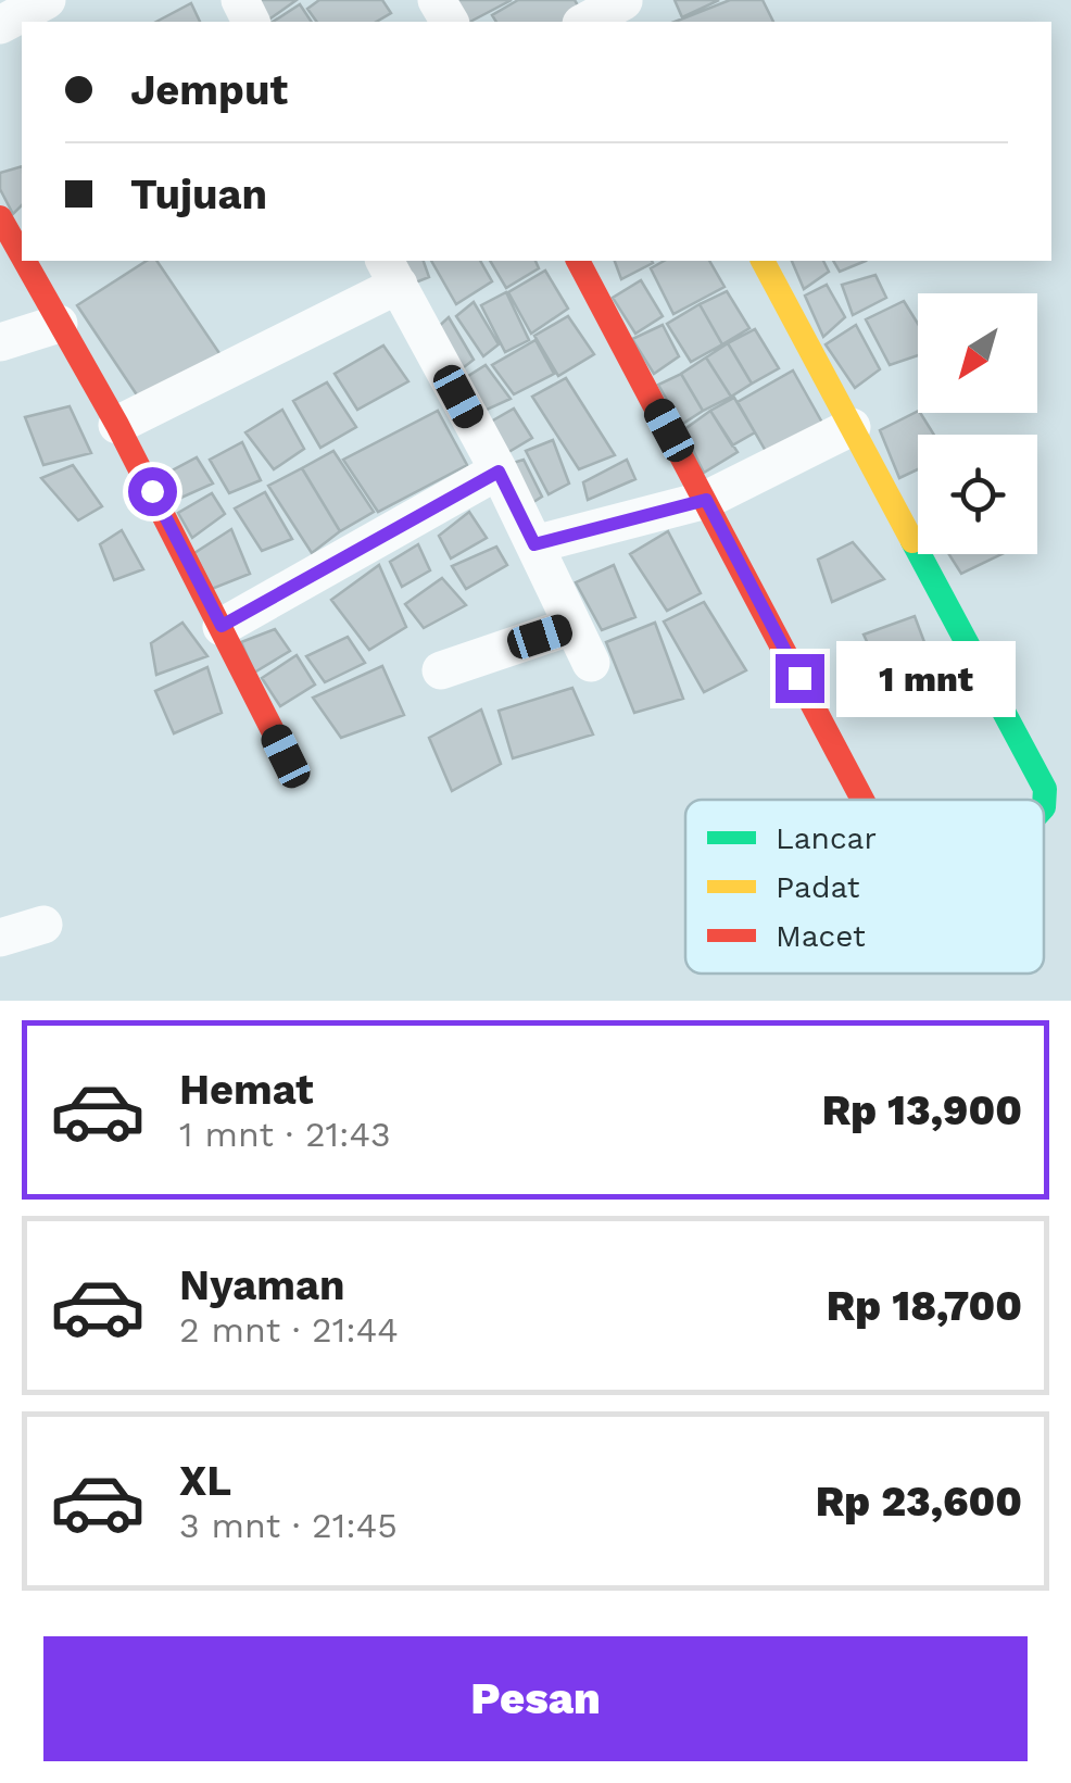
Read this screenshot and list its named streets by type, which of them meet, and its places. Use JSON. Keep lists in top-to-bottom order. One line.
{"legend":["Lancar","Padat","Macet"],"north":"bottom left","page":{"banner":["Jemput","Tujuan"],"bubble":"1 mnt","list":[{"name":"Hemat","note":"1 mnt · 21:43","value":"Rp 13,900"},{"name":"Nyaman","note":"2 mnt · 21:44","value":"Rp 18,700"},{"name":"XL","note":"3 mnt · 21:45","value":"Rp 23,600"}],"buttons":"Pesan"}}
